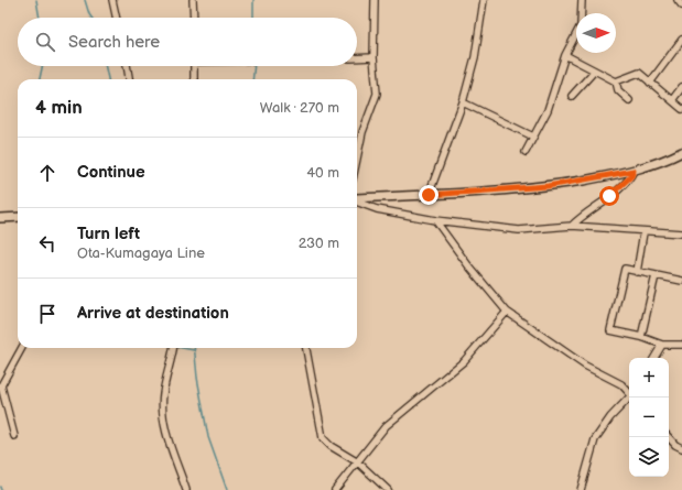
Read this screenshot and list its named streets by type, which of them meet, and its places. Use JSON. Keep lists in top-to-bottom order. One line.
{"north":"right","page":{"search":"Search here","heading":["4 min","Walk · 270 m"],"list":[["Continue","40 m"],["Turn left","Ota-Kumagaya Line","230 m"],"Arrive at destination"],"map_buttons":["+","−"]}}
